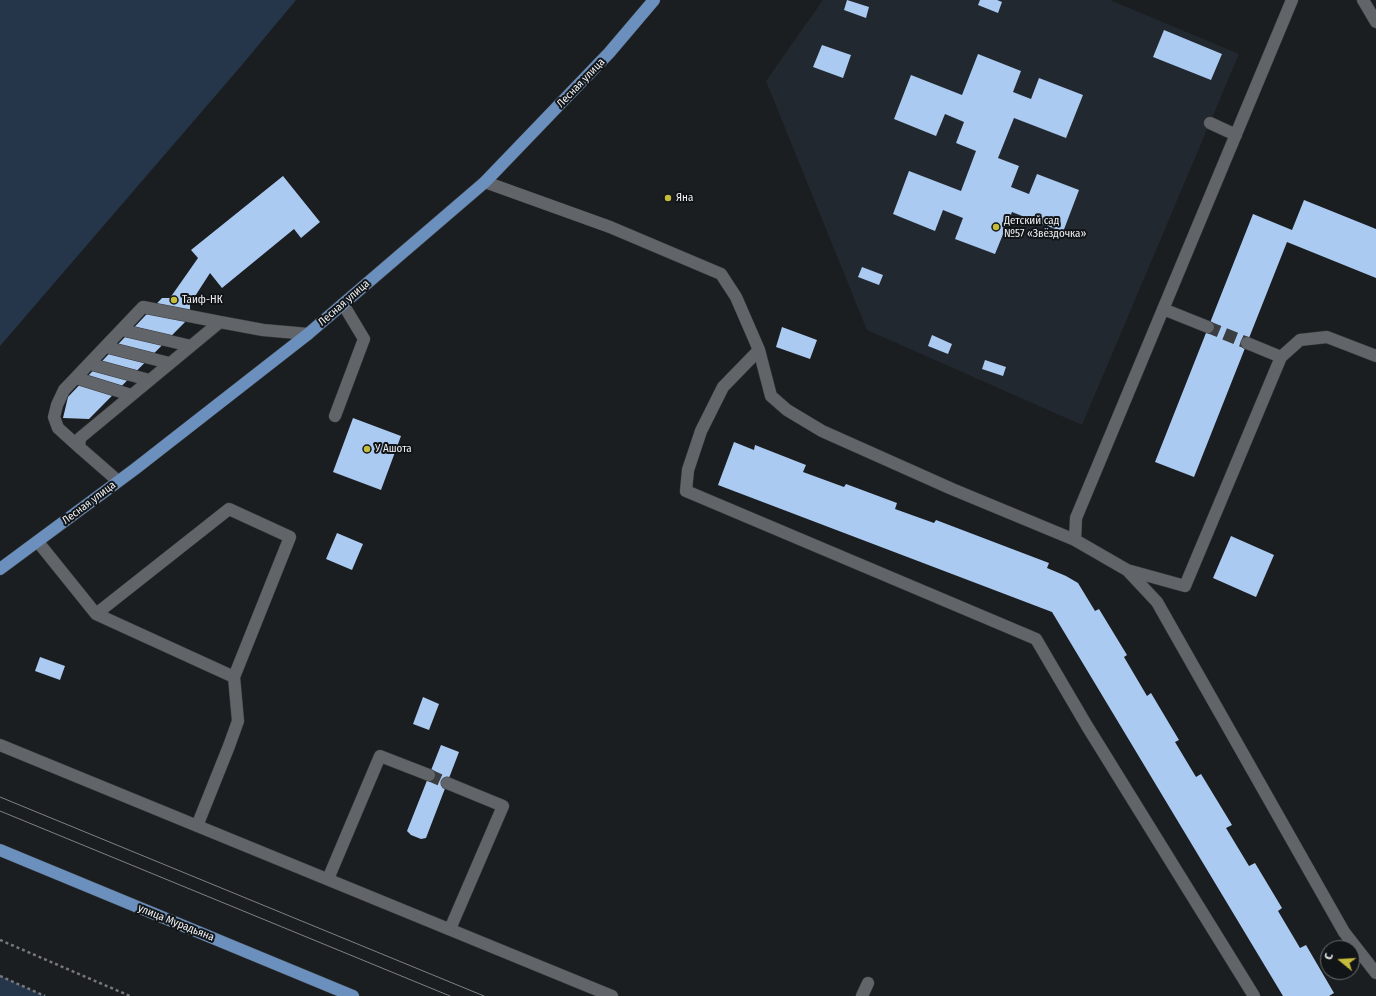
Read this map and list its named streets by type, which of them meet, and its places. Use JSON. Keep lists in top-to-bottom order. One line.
{"streets":{"main road":["Лесная улица","улица Мурадьяна"]},"places":["Яна","Детский сад №57 «Звёздочка»","Таиф-НК","У Ашота"],"north":"left"}
